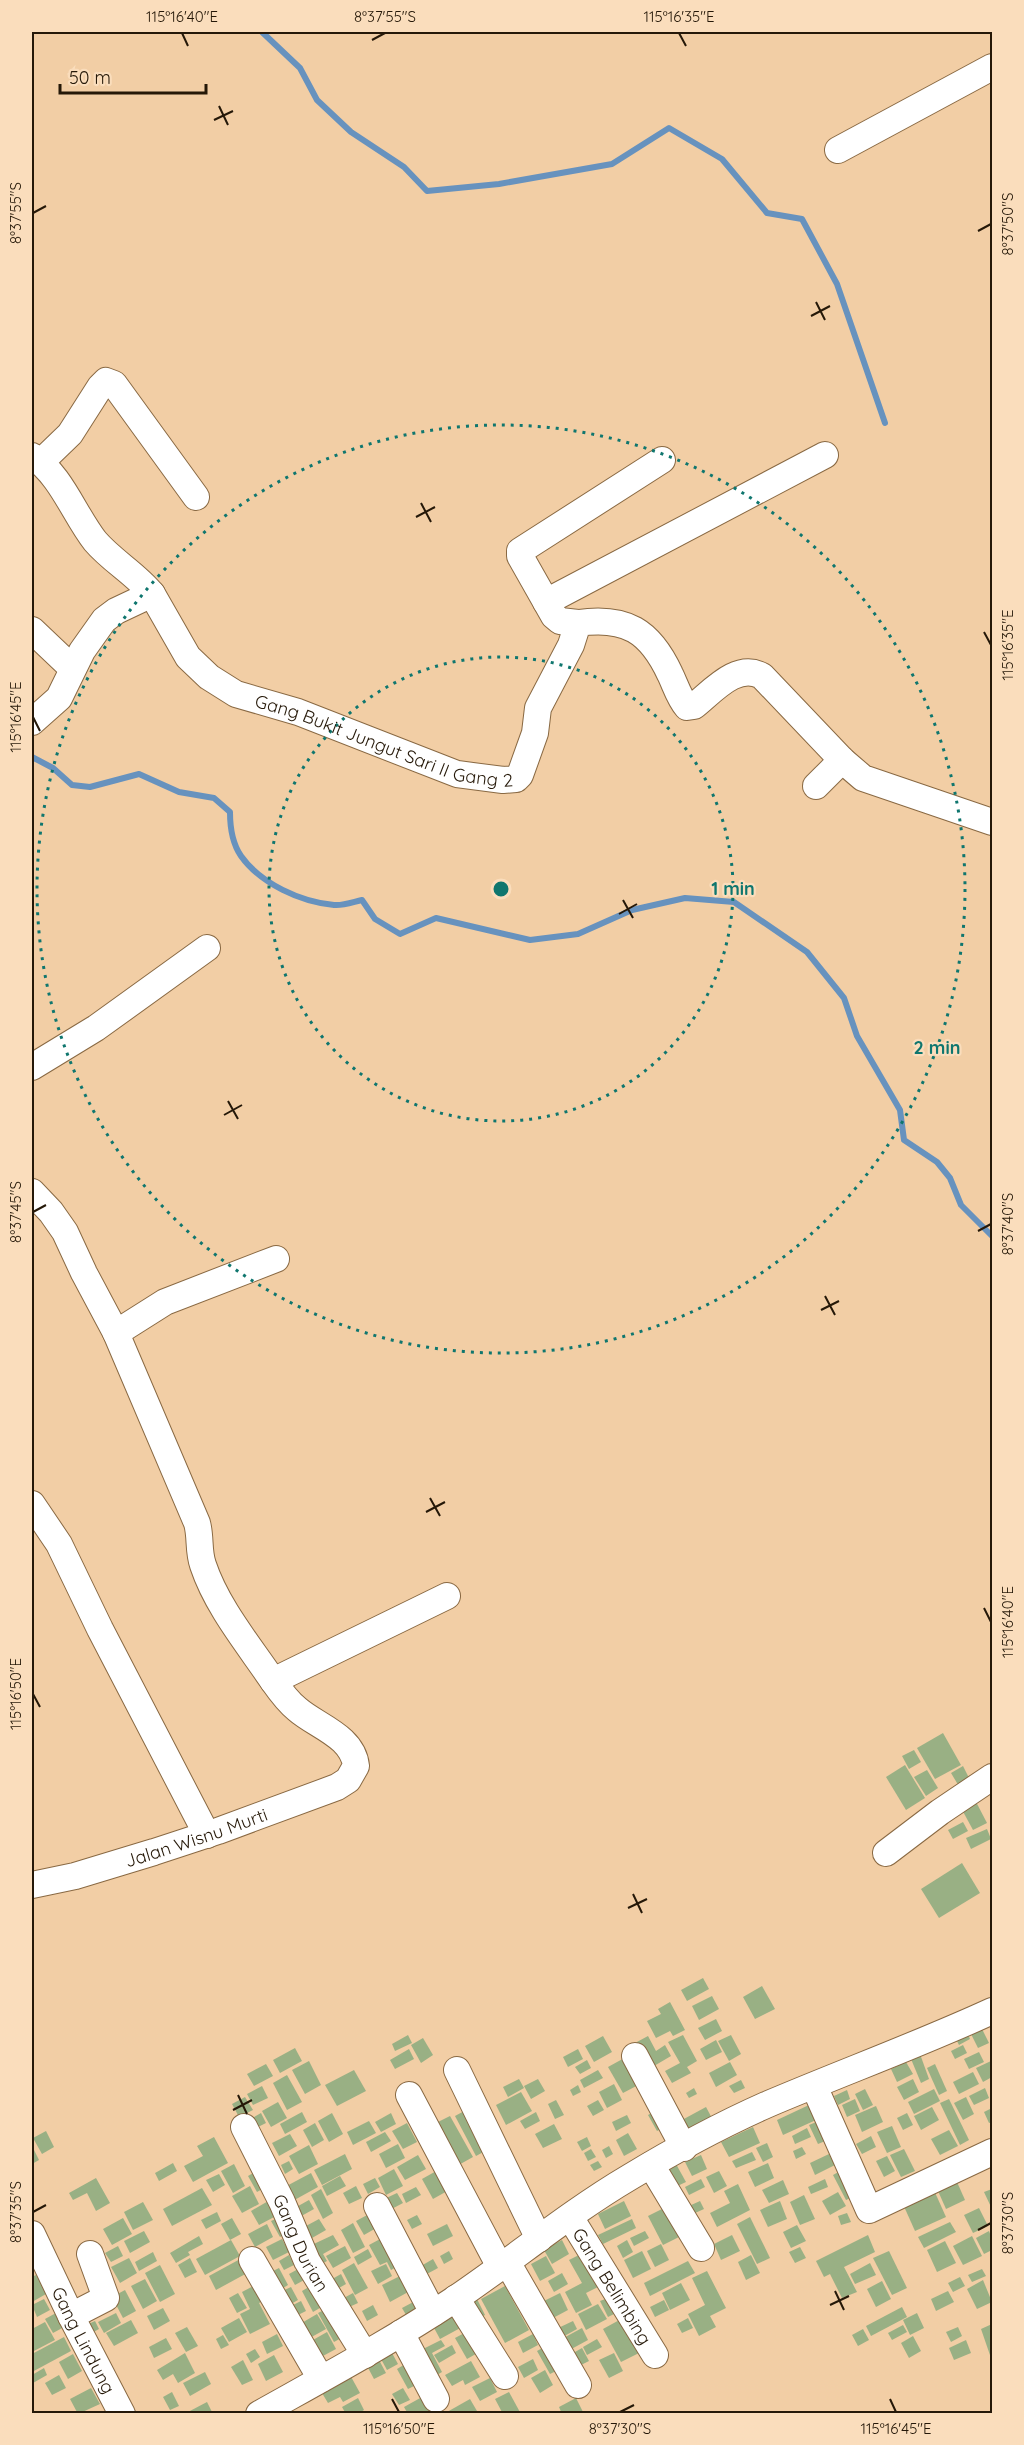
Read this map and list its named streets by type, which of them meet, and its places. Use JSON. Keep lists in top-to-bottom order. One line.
{"streets":{"street":["Gang Bukit Jungut Sari II Gang 2","Jalan Wisnu Murti","Gang Durian","Gang Belimbing","Gang Lindung"]},"scale_bar":"50 m","coordinates":["115°16'40\"E","8°37'55\"S","115°16'35\"E","8°37'50\"S","115°16'45\"E","8°37'45\"S","8°37'40\"S","115°16'50\"E","8°37'35\"S","8°37'30\"S"],"rings":["1 min","2 min"]}
